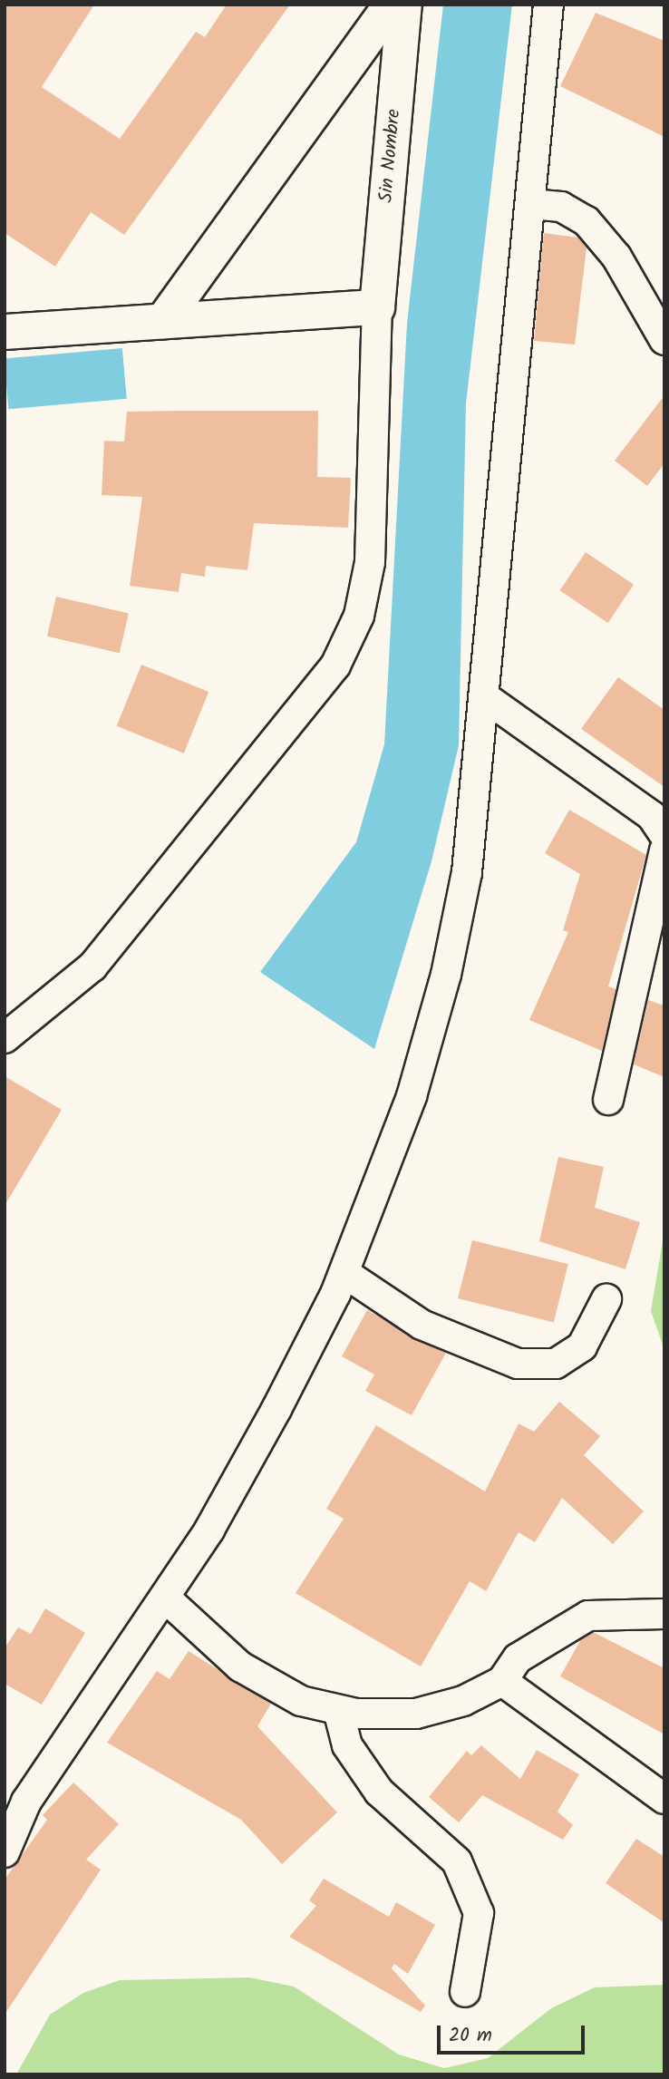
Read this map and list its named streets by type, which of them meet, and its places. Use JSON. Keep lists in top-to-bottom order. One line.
{"streets":{"street":["Sin Nombre"]},"scale_bar":"20 m"}
